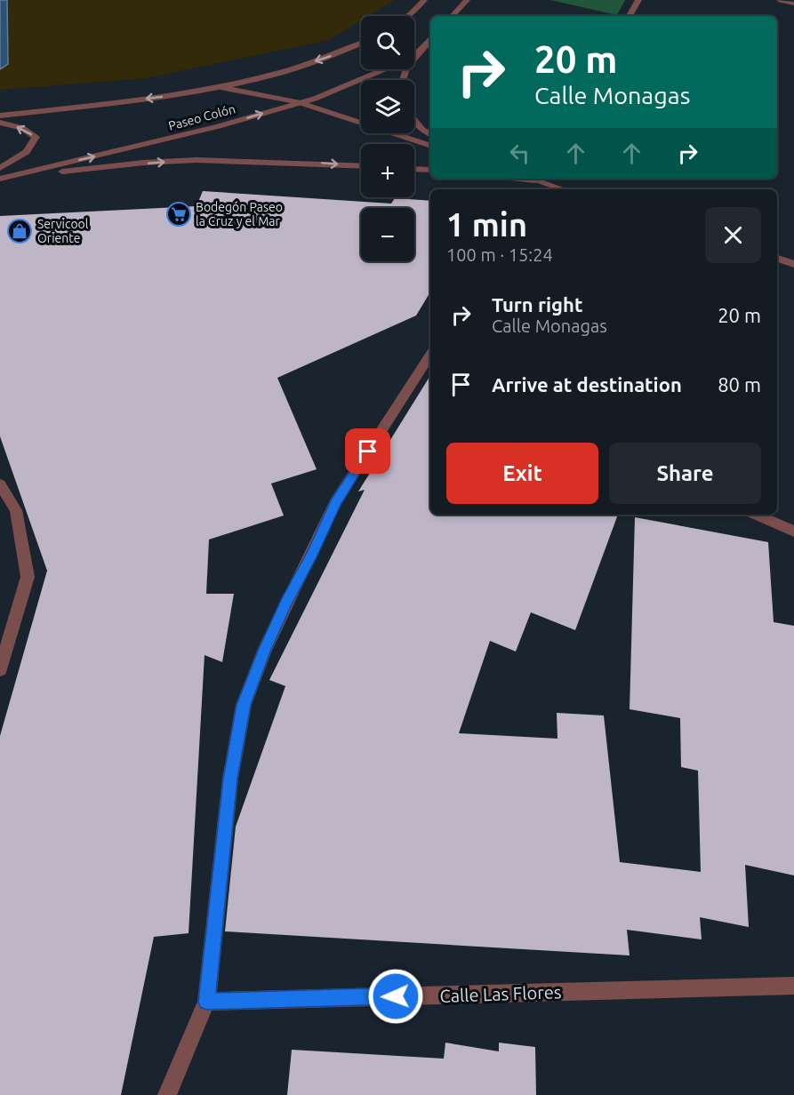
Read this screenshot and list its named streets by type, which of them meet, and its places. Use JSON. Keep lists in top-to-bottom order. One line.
{"streets":{"street":["Paseo Colón","Calle Las Flores"]},"places":{"supermarket":["Bodegón Paseo la Cruz y el Mar"],"shop":["Servicool Oriente"]},"page":{"map_buttons":["+","−"],"turn":["20 m","Calle Monagas"],"heading":["1 min","100 m · 15:24"],"list":[{"name":"Turn right","note":"Calle Monagas","value":"20 m"},{"name":"Arrive at destination","value":"80 m"}],"buttons":["Exit","Share"]}}
